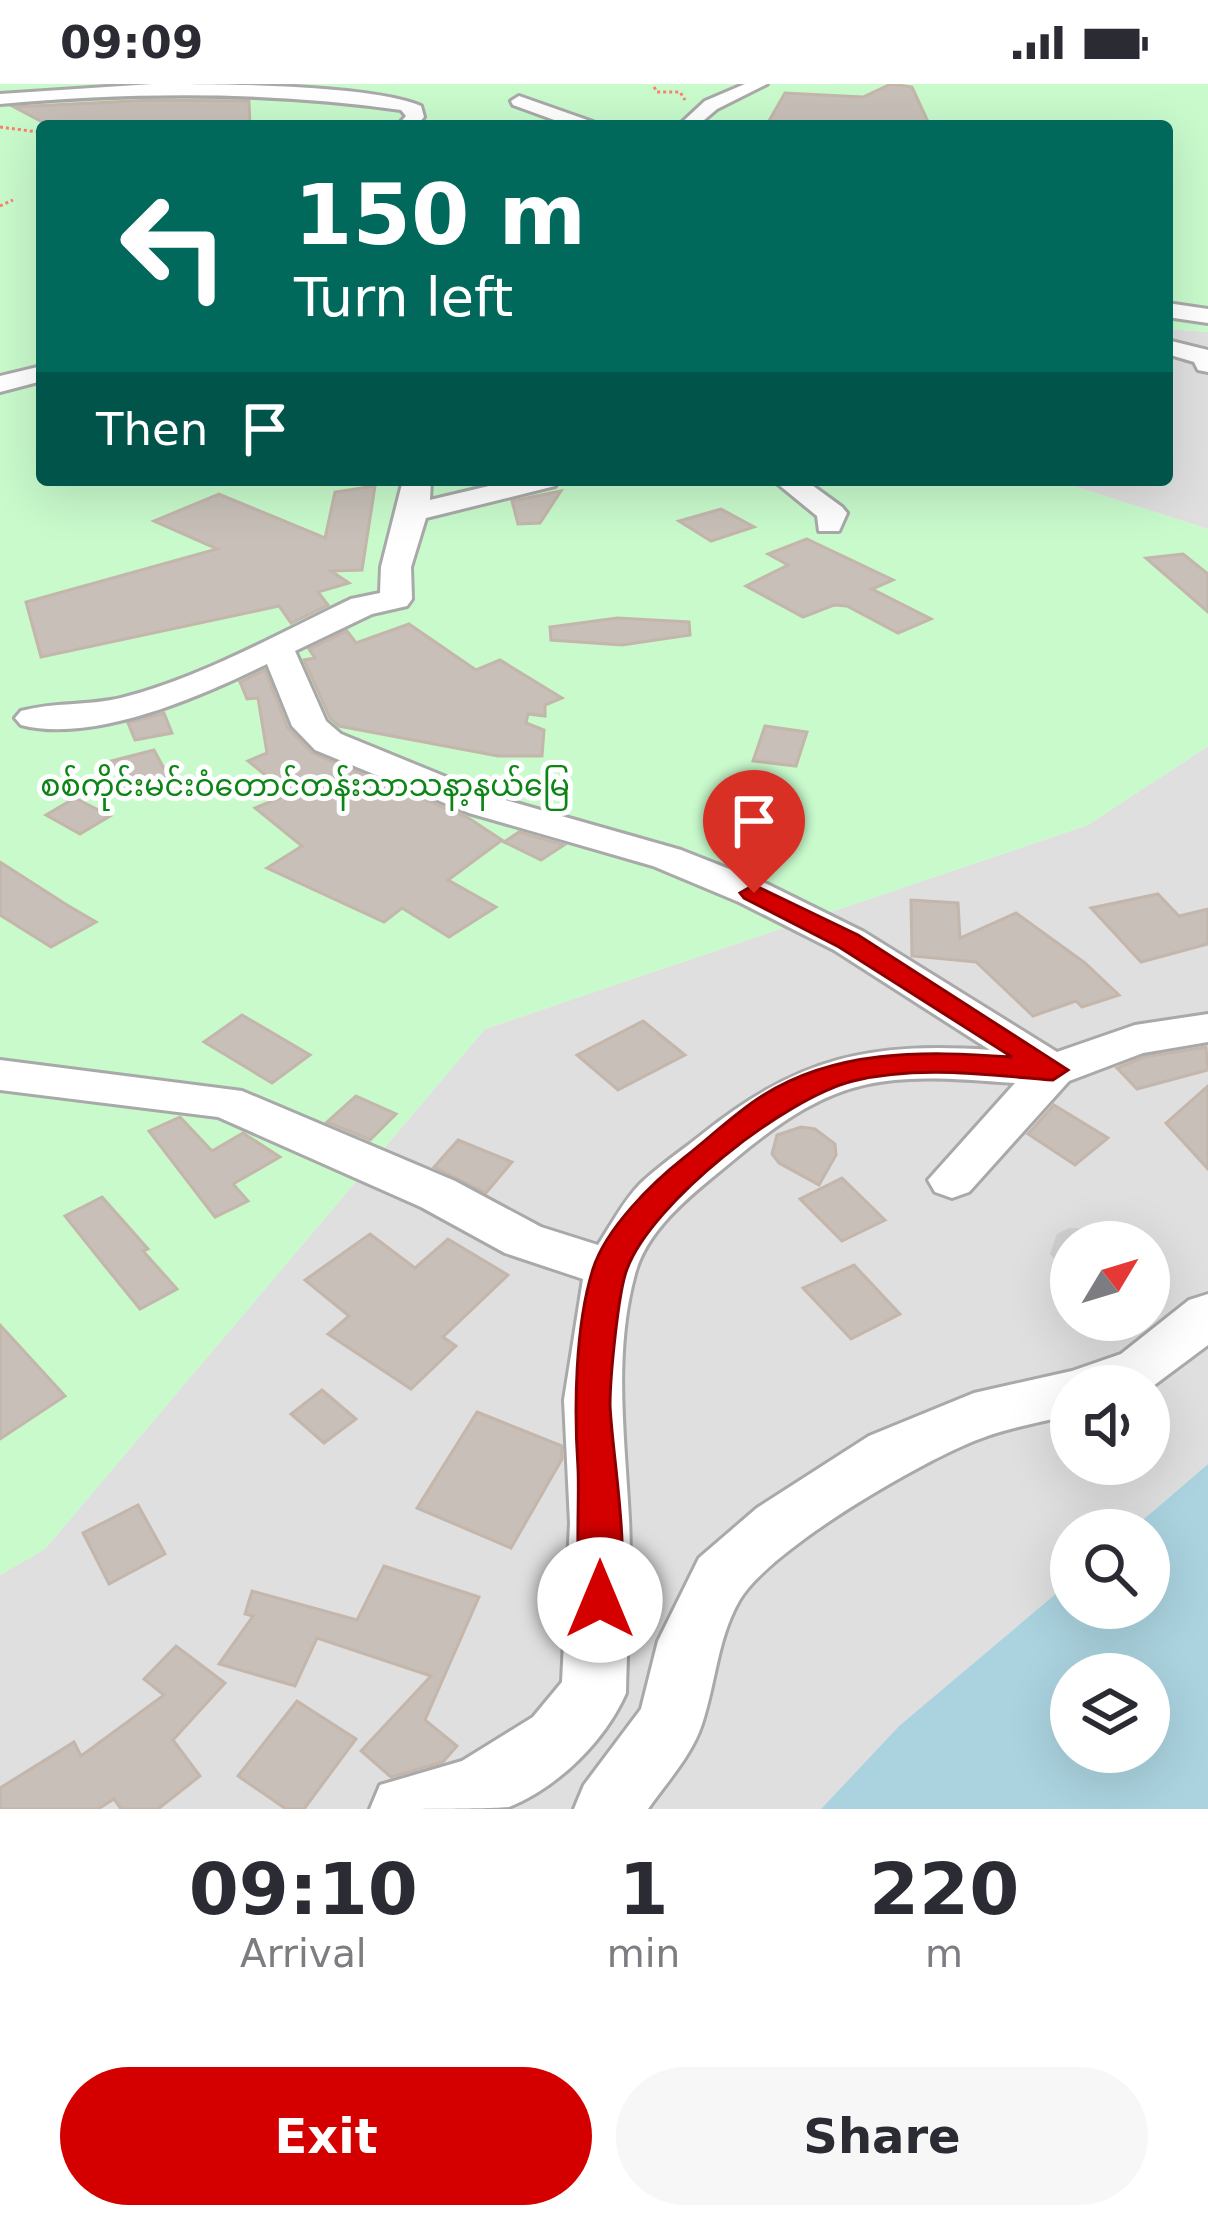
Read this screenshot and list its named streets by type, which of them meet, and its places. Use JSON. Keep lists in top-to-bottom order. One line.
{"parks":["စစ်ကိုင်းမင်းဝံတောင်တန်းသာသနာ့နယ်မြေ"],"north":"top right","page":{"status":"09:09","turn":["150 m","Turn left"],"then":"Then","eta":["09:10","Arrival","1","min","220","m"],"buttons":["Exit","Share"]}}
